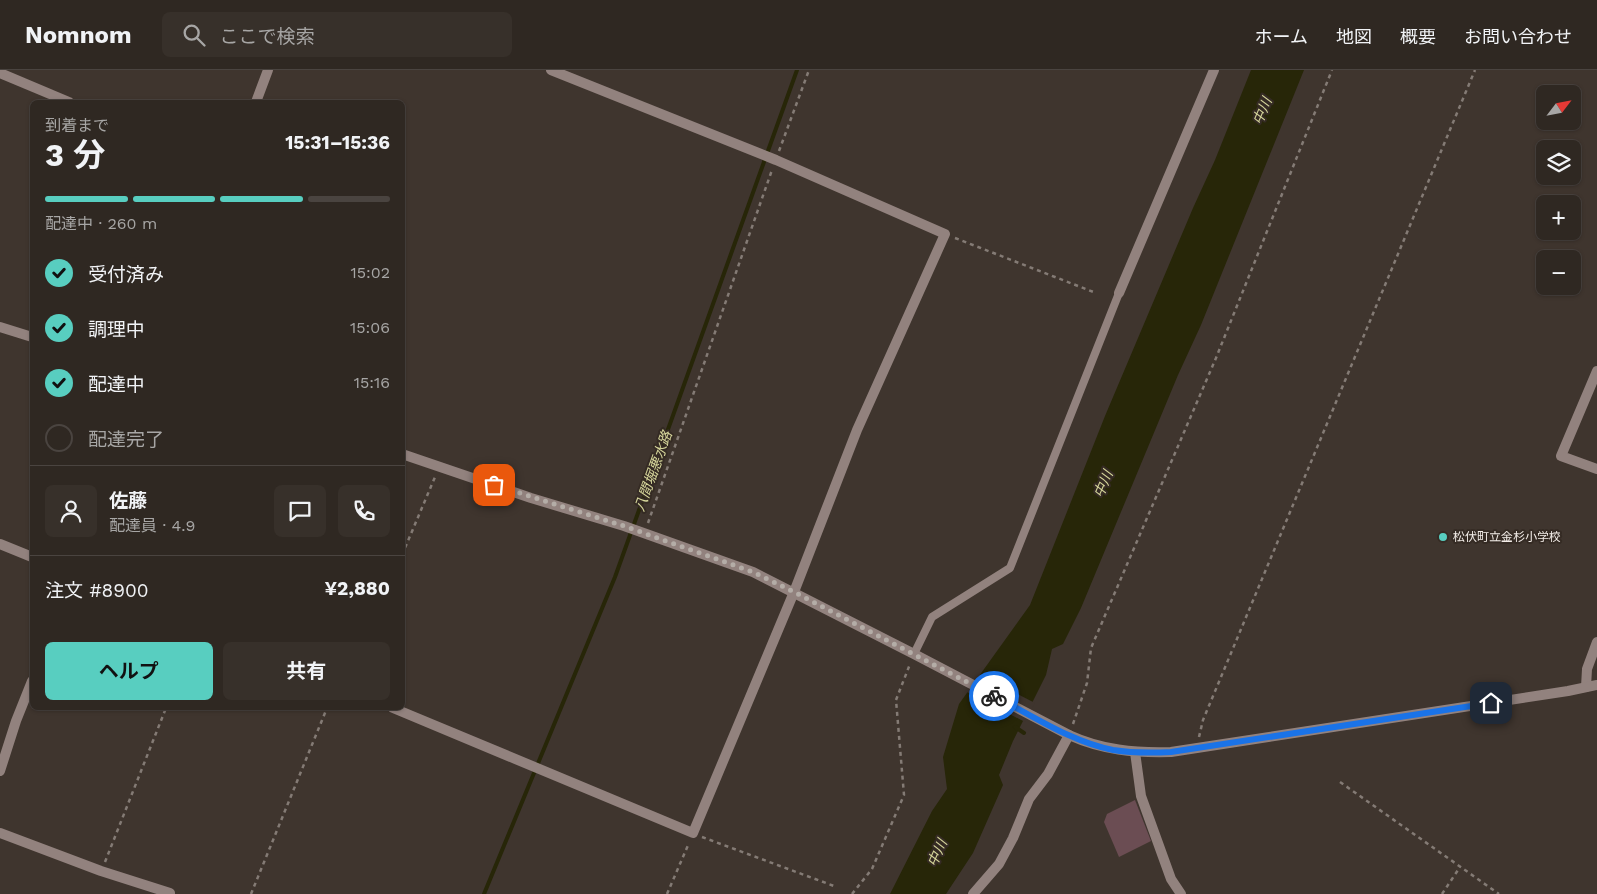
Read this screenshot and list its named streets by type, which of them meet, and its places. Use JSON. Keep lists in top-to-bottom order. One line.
{"water":["中川","八間堀悪水路"],"places":["松伏町立金杉小学校"],"north":"top right","page":{"header":"Nomnom","search":"ここで検索","nav":["ホーム","地図","概要","お問い合わせ"],"map_buttons":["+","−"],"heading":["3 分","到着まで","15:31–15:36"],"panel":["佐藤","配達員 · 4.9","注文 #8900","¥2,880"],"bar":"配達中 · 260 m","list":[["受付済み","15:02"],["調理中","15:06"],["配達中","15:16"],"配達完了"],"buttons":["ヘルプ","共有"]}}
